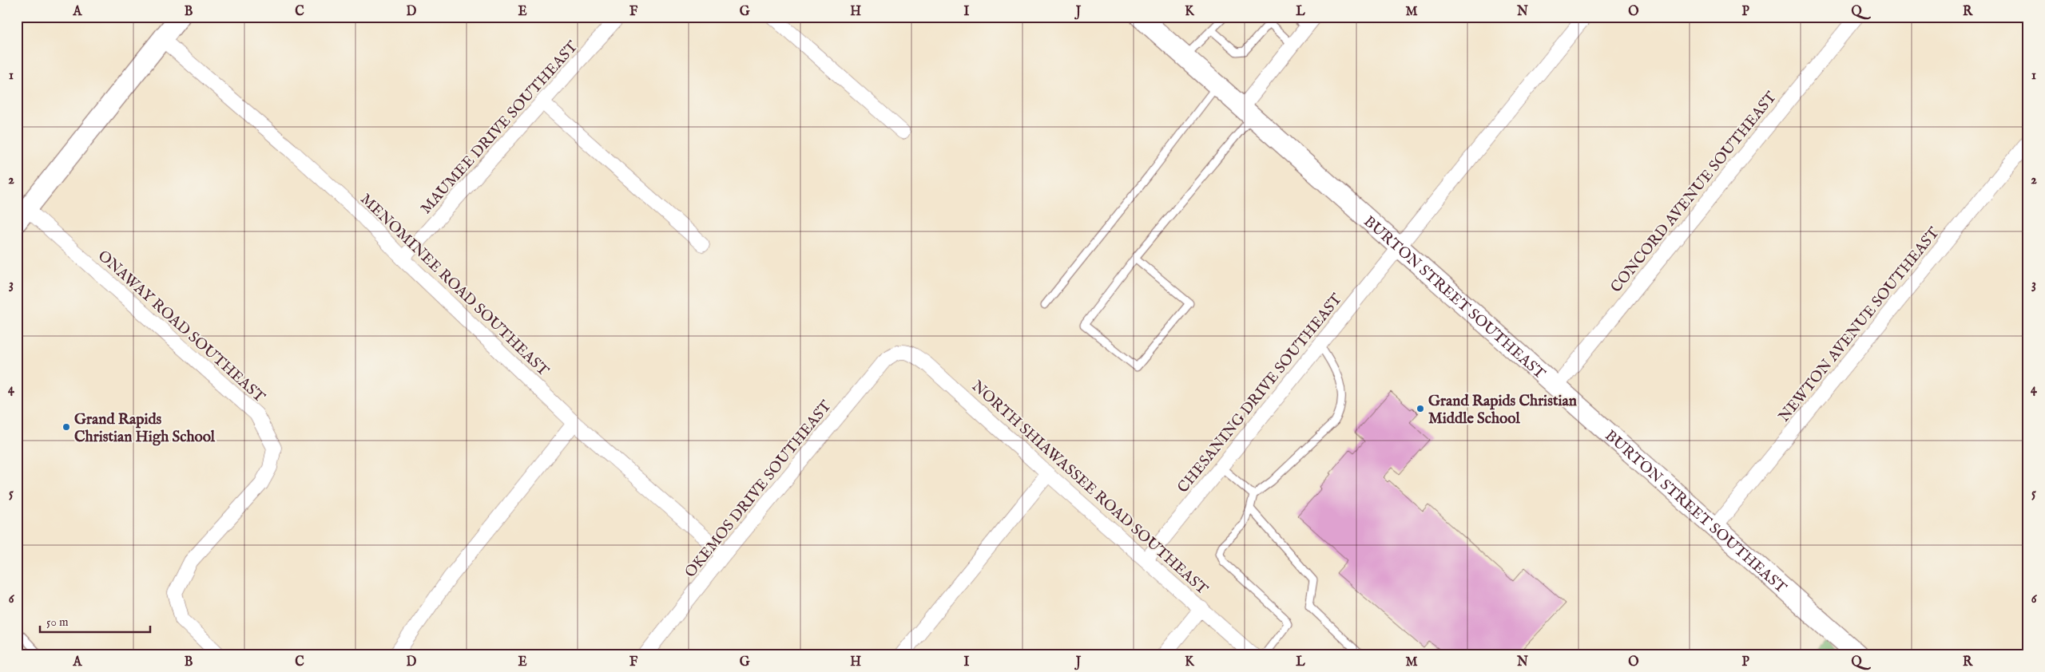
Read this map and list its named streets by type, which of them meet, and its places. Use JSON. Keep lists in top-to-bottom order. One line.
{"streets":{"main road":["BURTON STREET SOUTHEAST"],"street":["MAUMEE DRIVE SOUTHEAST","CONCORD AVENUE SOUTHEAST","MENOMINEE ROAD SOUTHEAST","NEWTON AVENUE SOUTHEAST","ONAWAY ROAD SOUTHEAST","CHESANING DRIVE SOUTHEAST","NORTH SHIAWASSEE ROAD SOUTHEAST","OKEMOS DRIVE SOUTHEAST"]},"crossings":[["MAUMEE DRIVE SOUTHEAST","MENOMINEE ROAD SOUTHEAST"],["CONCORD AVENUE SOUTHEAST","BURTON STREET SOUTHEAST"],["MENOMINEE ROAD SOUTHEAST","OKEMOS DRIVE SOUTHEAST"],["BURTON STREET SOUTHEAST","NEWTON AVENUE SOUTHEAST"],["BURTON STREET SOUTHEAST","CHESANING DRIVE SOUTHEAST"],["CHESANING DRIVE SOUTHEAST","NORTH SHIAWASSEE ROAD SOUTHEAST"],["NORTH SHIAWASSEE ROAD SOUTHEAST","OKEMOS DRIVE SOUTHEAST"]],"places":["Grand Rapids Christian Middle School","Grand Rapids Christian High School"],"scale_bar":"50 m","grid":{"columns":["A","B","C","D","E","F","G","H","I","J","K","L","M","N","O","P","Q","R"],"rows":["1","2","3","4","5","6"]}}
